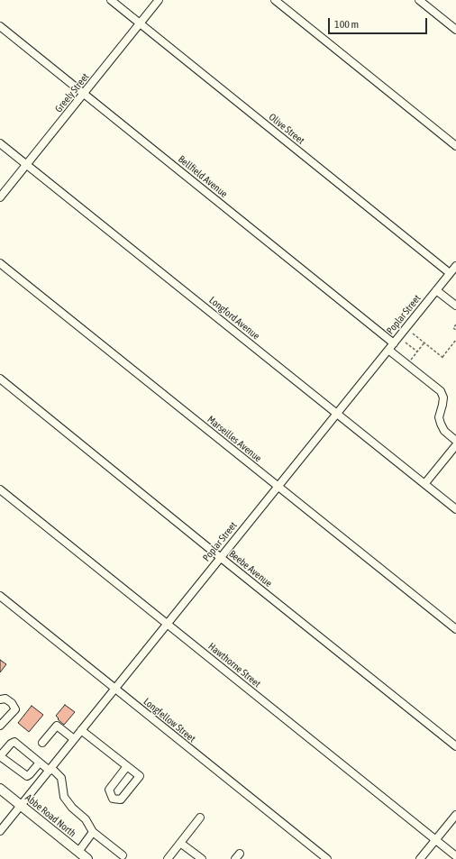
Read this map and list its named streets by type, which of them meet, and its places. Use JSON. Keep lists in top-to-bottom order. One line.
{"streets":{"main road":["Abbe Road North"],"street":["Greely Street","Olive Street","Bellfield Avenue","Poplar Street","Longford Avenue","Marseilles Avenue","Beebe Avenue","Hawthorne Street","Longfellow Street"]},"crossings":[["Greely Street","Olive Street"],["Greely Street","Bellfield Avenue"],["Greely Street","Longford Avenue"],["Olive Street","Poplar Street"],["Bellfield Avenue","Poplar Street"],["Poplar Street","Longford Avenue"],["Poplar Street","Marseilles Avenue"],["Poplar Street","Beebe Avenue"],["Poplar Street","Hawthorne Street"],["Poplar Street","Longfellow Street"],["Poplar Street","Abbe Road North"]],"scale_bar":"100 m"}
